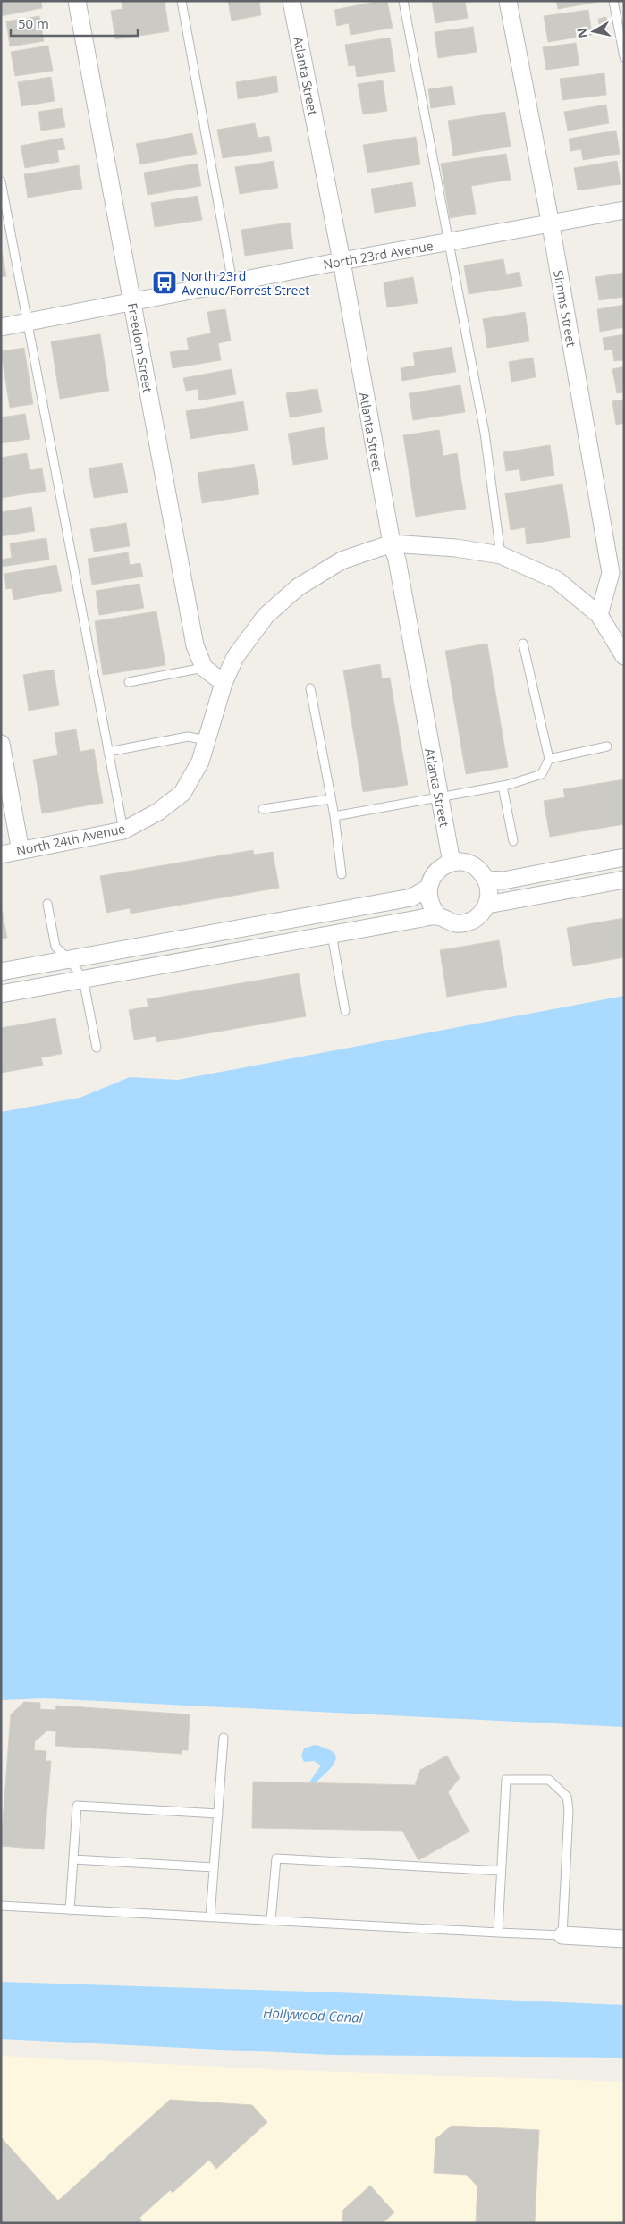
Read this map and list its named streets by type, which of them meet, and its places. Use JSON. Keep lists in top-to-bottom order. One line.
{"streets":{"street":["Atlanta Street","North 23rd Avenue","Simms Street","Freedom Street","North 24th Avenue"]},"crossings":[["Atlanta Street","North 23rd Avenue"],["Atlanta Street","North 24th Avenue"],["North 23rd Avenue","Simms Street"],["North 23rd Avenue","Freedom Street"],["Simms Street","North 24th Avenue"]],"water":["Hollywood Canal"],"places":{"bus stop":["North 23rd Avenue/Forrest Street"]},"scale_bar":"50 m","north":"left"}
